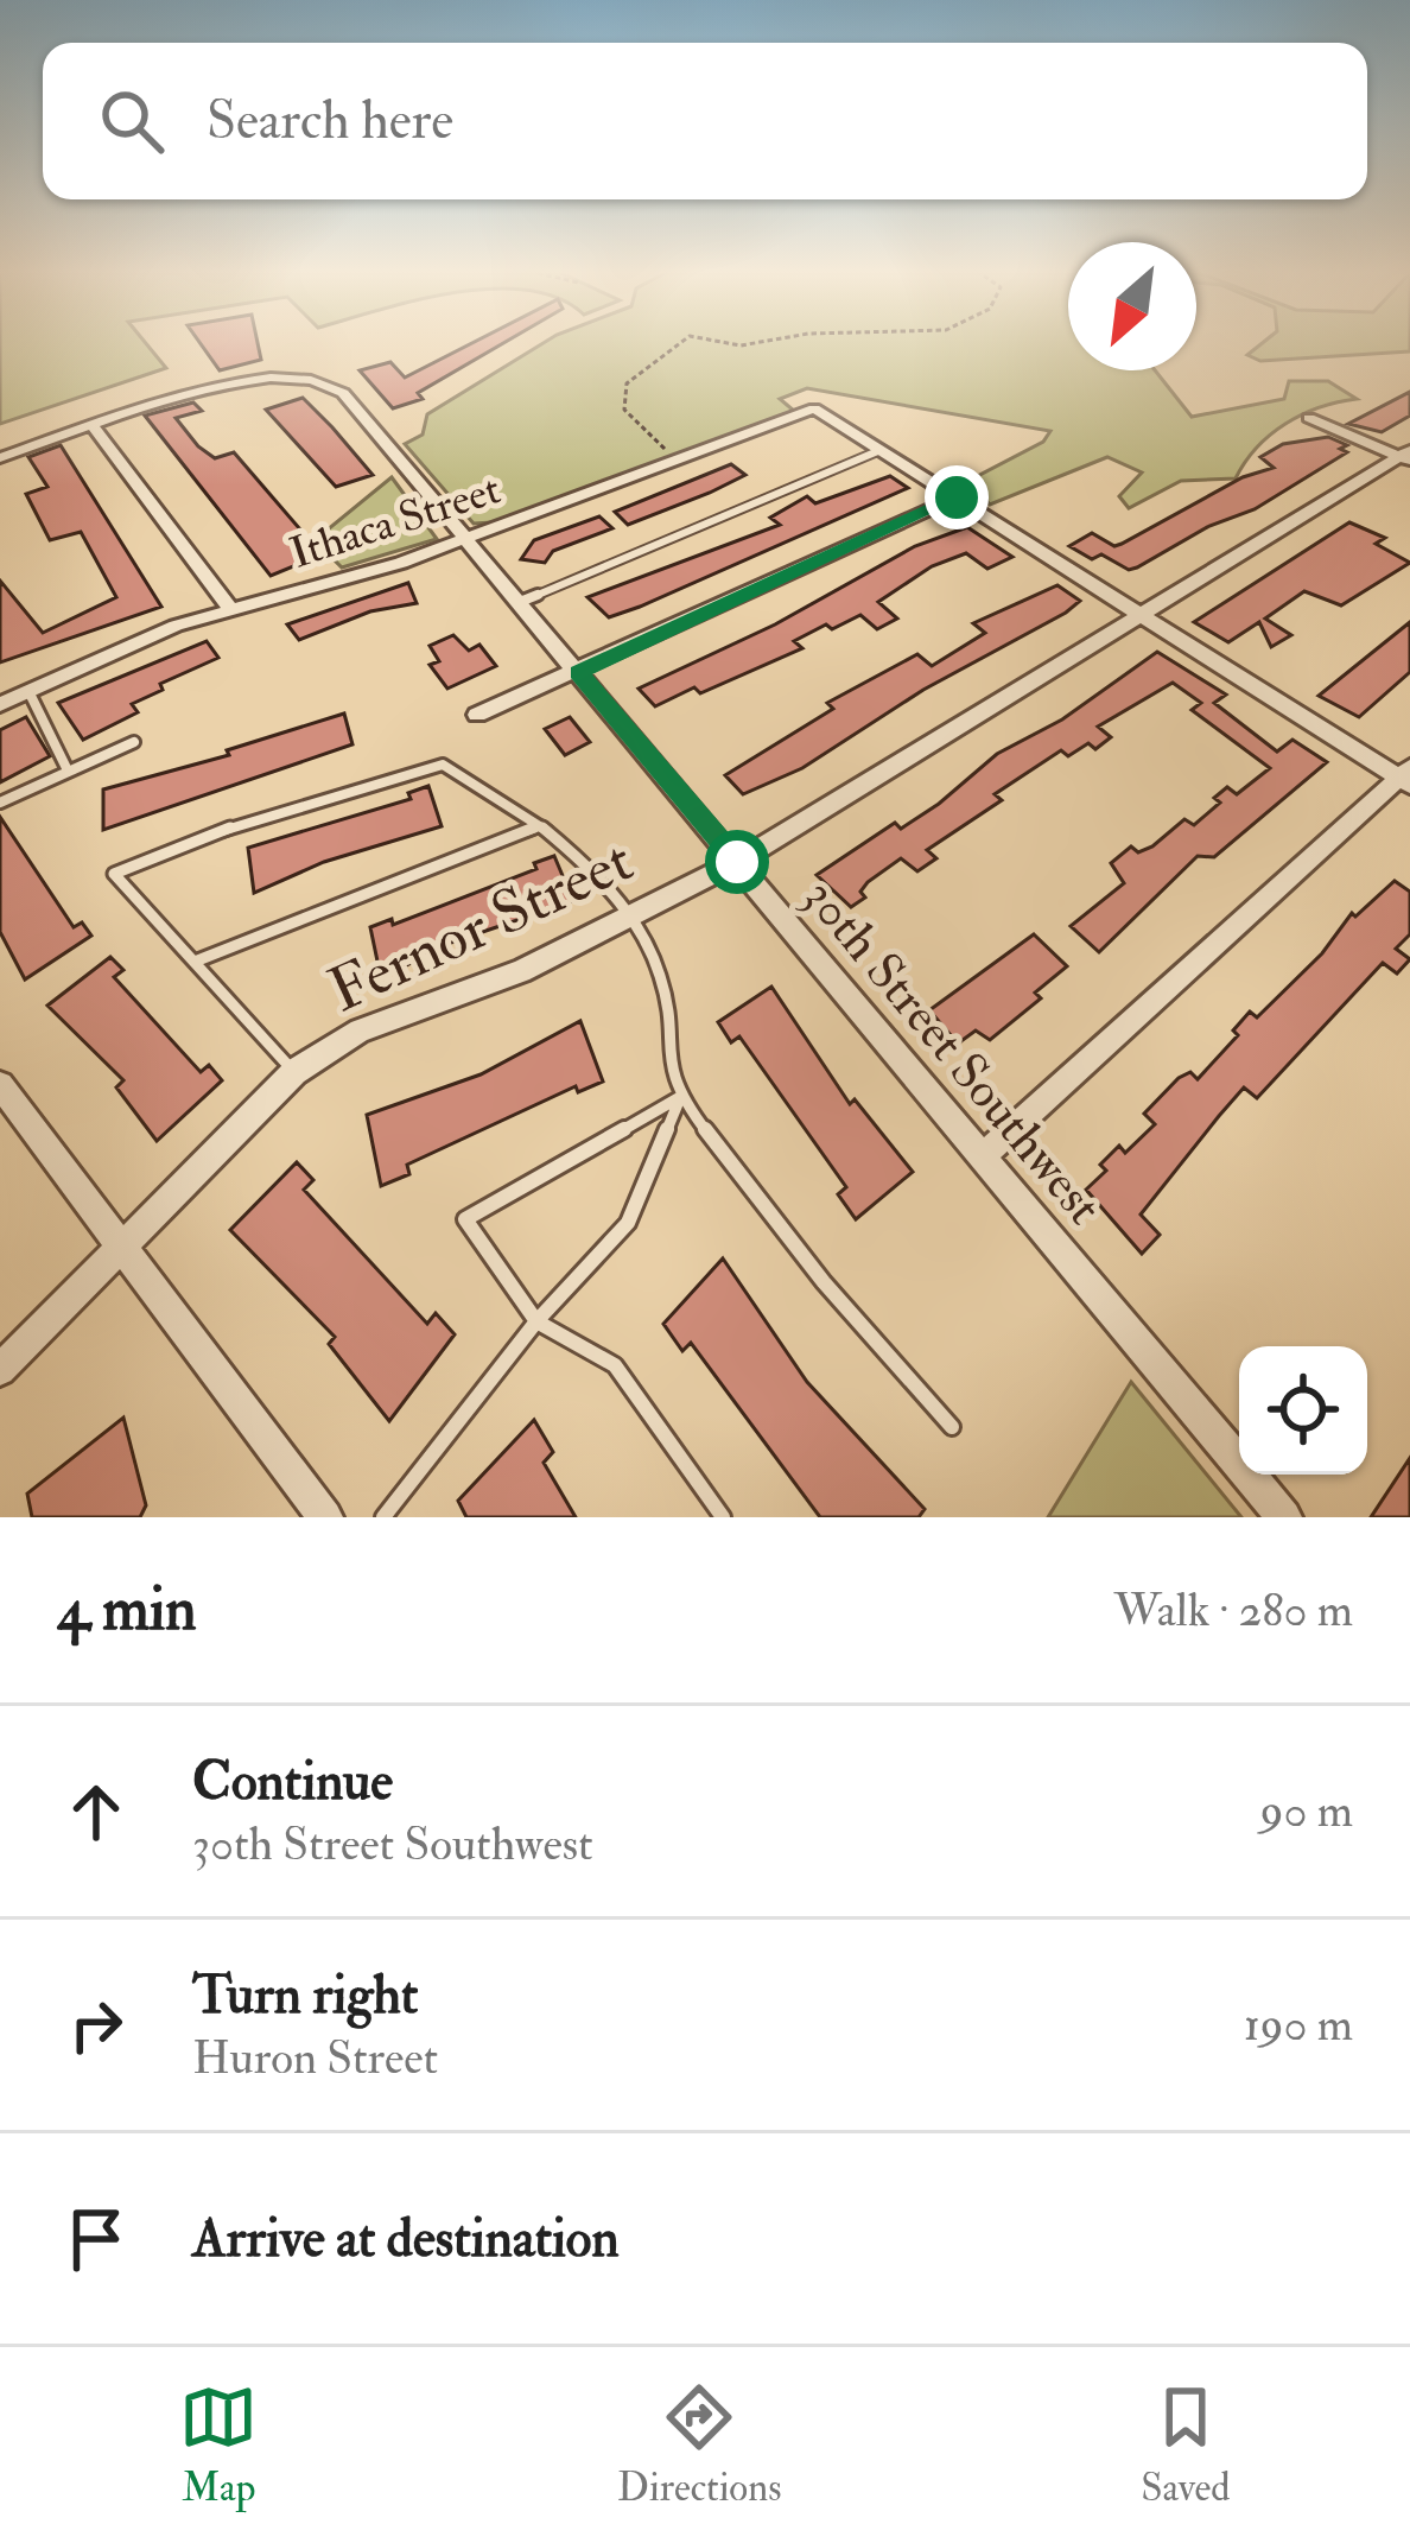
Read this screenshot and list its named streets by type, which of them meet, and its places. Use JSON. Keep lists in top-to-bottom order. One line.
{"streets":{"street":["Ithaca Street","Fernor Street","30th Street Southwest"]},"crossings":[["Ithaca Street","30th Street Southwest"],["Fernor Street","30th Street Southwest"]],"north":"bottom left","page":{"search":"Search here","heading":["4 min","Walk · 280 m"],"list":[["Continue","30th Street Southwest","90 m"],["Turn right","Huron Street","190 m"],"Arrive at destination"],"nav":["Map","Directions","Saved"]}}
